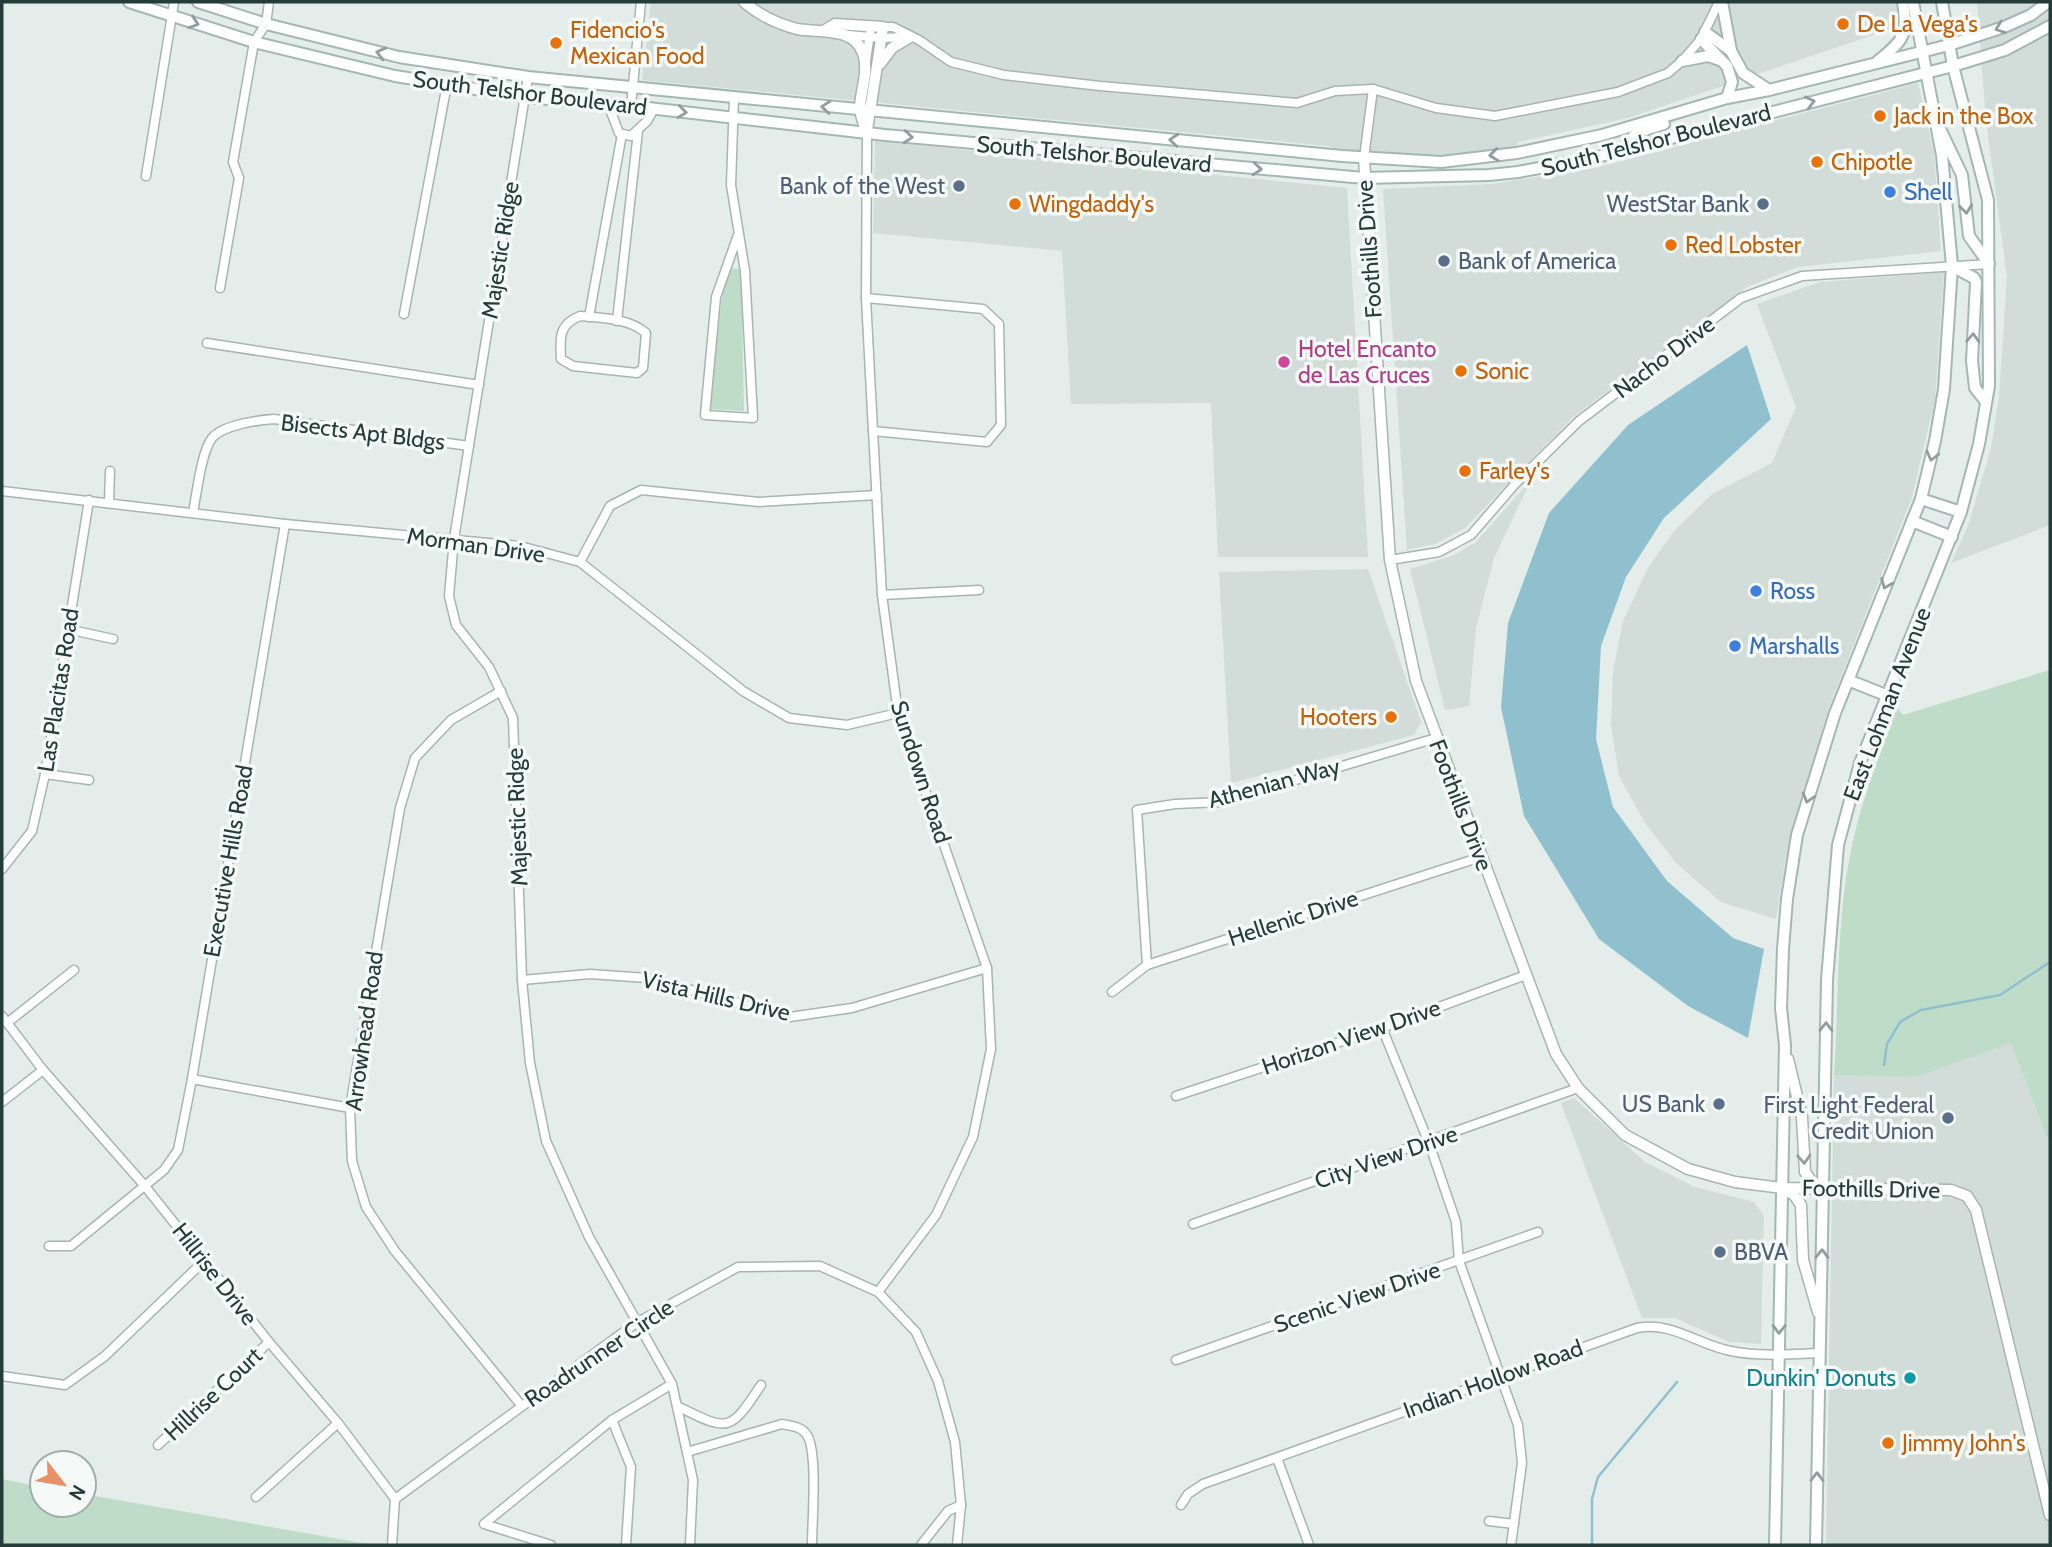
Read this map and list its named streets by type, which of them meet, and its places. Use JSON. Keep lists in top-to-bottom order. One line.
{"streets":{"main road":["South Telshor Boulevard","East Lohman Avenue"],"street":["Foothills Drive","Majestic Ridge","Nacho Drive","Bisects Apt Bldgs","Morman Drive","Las Placitas Road","Sundown Road","Athenian Way","Executive Hills Road","Hellenic Drive","Vista Hills Drive","Arrowhead Road","Horizon View Drive","City View Drive","Hillrise Drive","Scenic View Drive","Roadrunner Circle","Indian Hollow Road","Hillrise Court"]},"crossings":[["South Telshor Boulevard","Foothills Drive"],["South Telshor Boulevard","Majestic Ridge"],["South Telshor Boulevard","East Lohman Avenue"],["South Telshor Boulevard","Sundown Road"],["Foothills Drive","Nacho Drive"],["Foothills Drive","East Lohman Avenue"],["Foothills Drive","Athenian Way"],["Foothills Drive","Hellenic Drive"],["Foothills Drive","Horizon View Drive"],["Foothills Drive","City View Drive"],["Majestic Ridge","Bisects Apt Bldgs"],["Majestic Ridge","Morman Drive"],["Majestic Ridge","Vista Hills Drive"],["Majestic Ridge","Arrowhead Road"],["Majestic Ridge","Roadrunner Circle"],["Nacho Drive","East Lohman Avenue"],["Bisects Apt Bldgs","Morman Drive"],["Morman Drive","Las Placitas Road"],["Morman Drive","Sundown Road"],["Morman Drive","Executive Hills Road"],["East Lohman Avenue","Indian Hollow Road"],["Sundown Road","Vista Hills Drive"],["Sundown Road","Roadrunner Circle"],["Athenian Way","Hellenic Drive"],["Executive Hills Road","Hillrise Drive"],["Arrowhead Road","Roadrunner Circle"],["Hillrise Drive","Roadrunner Circle"],["Hillrise Drive","Hillrise Court"]],"places":["De La Vega's","Fidencio's Mexican Food","Jack in the Box","Chipotle","Bank of the West","Shell","Wingdaddy's","WestStar Bank","Red Lobster","Bank of America","Hotel Encanto de Las Cruces","Sonic","Farley's","Ross","Marshalls","Hooters","US Bank","First Light Federal Credit Union","BBVA","Dunkin' Donuts","Jimmy John's"],"north":"bottom right"}
